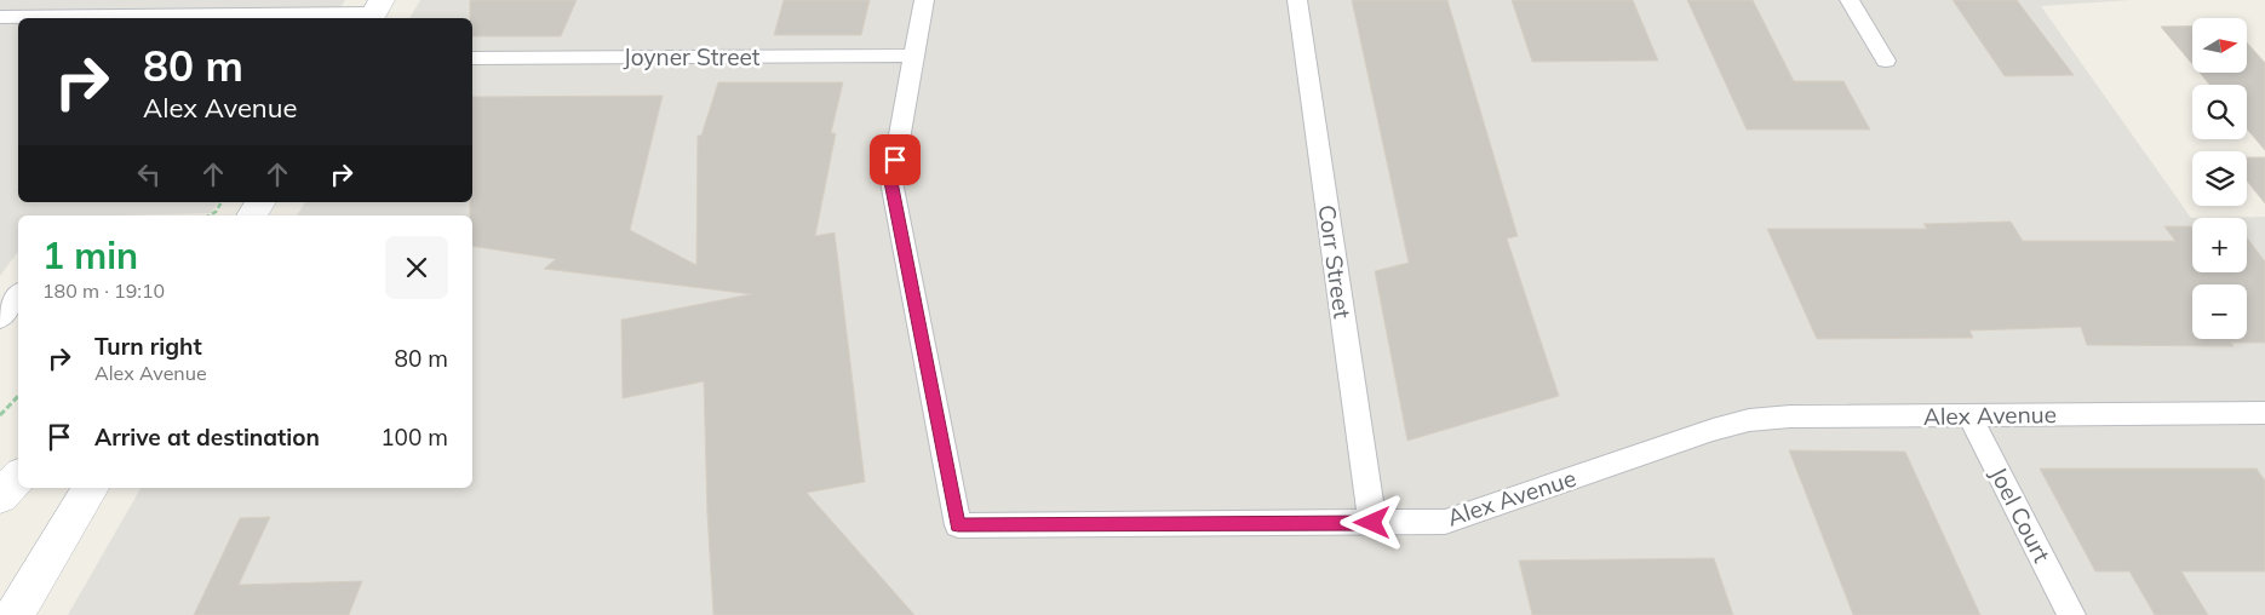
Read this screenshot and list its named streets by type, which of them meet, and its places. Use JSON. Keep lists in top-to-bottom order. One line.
{"streets":{"street":["Joyner Street","Corr Street","Alex Avenue","Joel Court"]},"crossings":[["Joyner Street","Alex Avenue"],["Corr Street","Alex Avenue"],["Alex Avenue","Joel Court"]],"north":"right","page":{"map_buttons":["+","−"],"turn":["80 m","Alex Avenue"],"heading":["1 min","180 m · 19:10"],"list":[{"name":"Turn right","note":"Alex Avenue","value":"80 m"},{"name":"Arrive at destination","value":"100 m"}]}}
